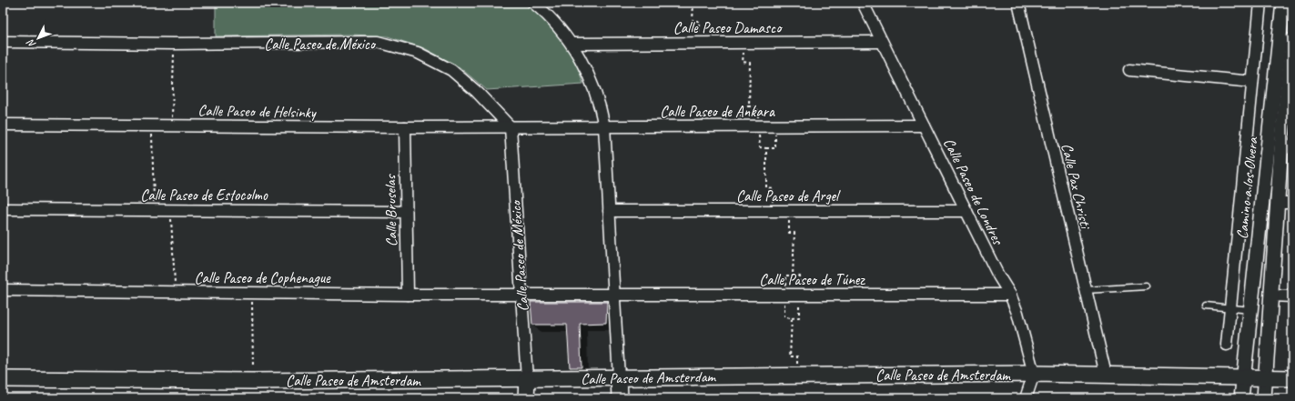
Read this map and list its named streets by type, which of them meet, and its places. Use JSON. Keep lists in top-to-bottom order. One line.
{"streets":{"main road":["Calle Paseo de México","Calle Paseo de Amsterdam"],"street":["Calle Paseo Damasco","Calle Paseo de Helsinky","Calle Paseo de Ankara","Calle Pax Christi","Camino a los Olvera","Calle Paseo de Londres","Calle Paseo de Estocolmo","Calle Paseo de Argel","Calle Bruselas","Calle Paseo de Cophenague","Calle Paseo de Túnez"]},"crossings":[["Calle Paseo Damasco","Calle Paseo de Londres"],["Calle Paseo de México","Calle Paseo de Helsinky"],["Calle Paseo de México","Calle Paseo de Ankara"],["Calle Paseo de México","Calle Paseo de Cophenague"],["Calle Paseo de México","Calle Paseo de Túnez"],["Calle Paseo de México","Calle Paseo de Amsterdam"],["Calle Paseo de Helsinky","Calle Paseo de Ankara"],["Calle Paseo de Helsinky","Calle Bruselas"],["Calle Paseo de Ankara","Calle Paseo de Londres"],["Calle Pax Christi","Calle Paseo de Amsterdam"],["Camino a los Olvera","Calle Paseo de Amsterdam"],["Calle Paseo de Londres","Calle Paseo de Argel"],["Calle Paseo de Londres","Calle Paseo de Túnez"],["Calle Paseo de Londres","Calle Paseo de Amsterdam"],["Calle Paseo de Estocolmo","Calle Bruselas"],["Calle Bruselas","Calle Paseo de Cophenague"],["Calle Paseo de Cophenague","Calle Paseo de Túnez"]],"north":"bottom left"}
